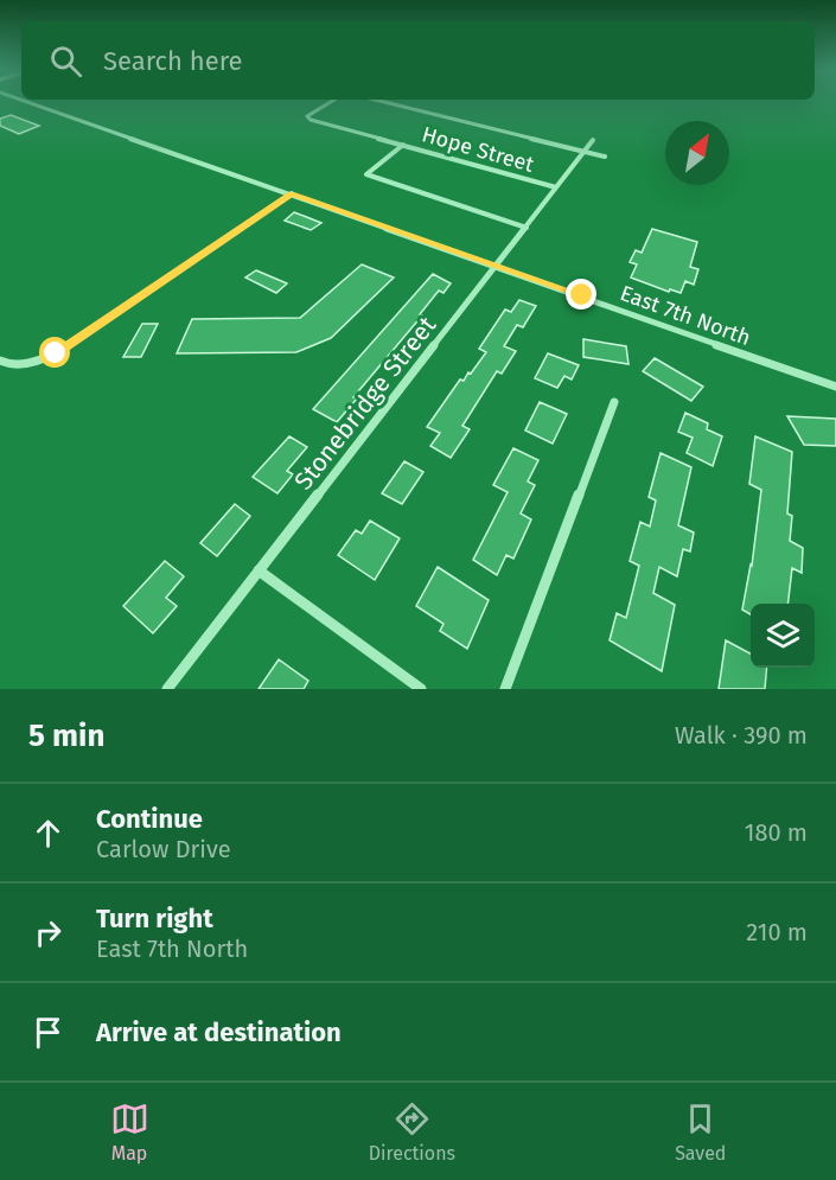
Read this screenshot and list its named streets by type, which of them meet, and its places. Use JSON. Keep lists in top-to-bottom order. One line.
{"streets":{"street":["Hope Street","East 7th North","Stonebridge Street"]},"crossings":[["Hope Street","Stonebridge Street"],["East 7th North","Stonebridge Street"]],"north":"top right","page":{"search":"Search here","heading":["5 min","Walk · 390 m"],"list":[["Continue","Carlow Drive","180 m"],["Turn right","East 7th North","210 m"],"Arrive at destination"],"nav":["Map","Directions","Saved"]}}
